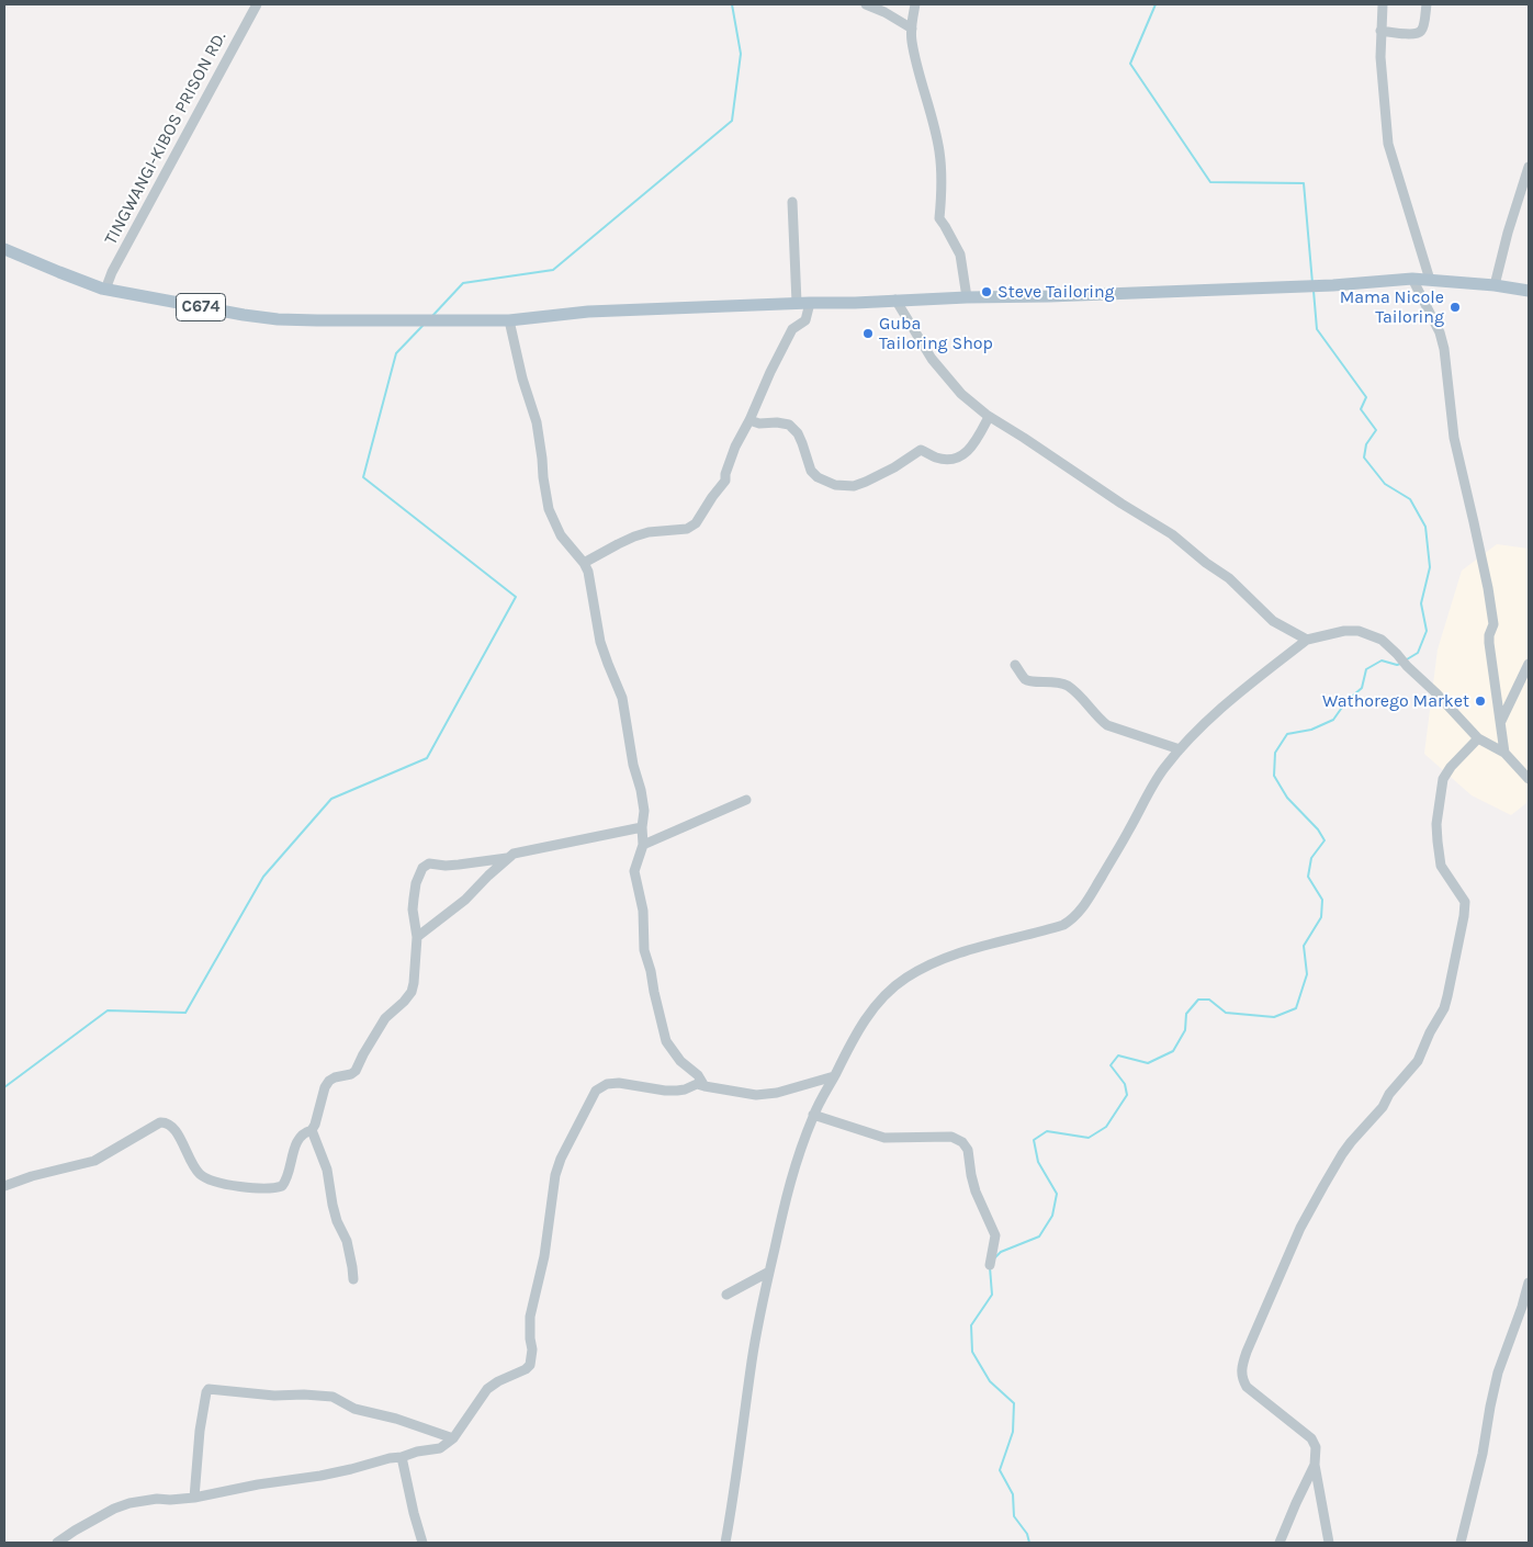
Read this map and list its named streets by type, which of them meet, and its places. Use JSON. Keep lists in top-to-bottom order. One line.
{"streets":{"main road":["C674"],"street":["TINGWANGI-KIBOS PRISON RD."]},"crossings":[["TINGWANGI-KIBOS PRISON RD.","C674"]],"places":["Steve Tailoring","Mama Nicole Tailoring","Guba Tailoring Shop","Wathorego Market"]}
